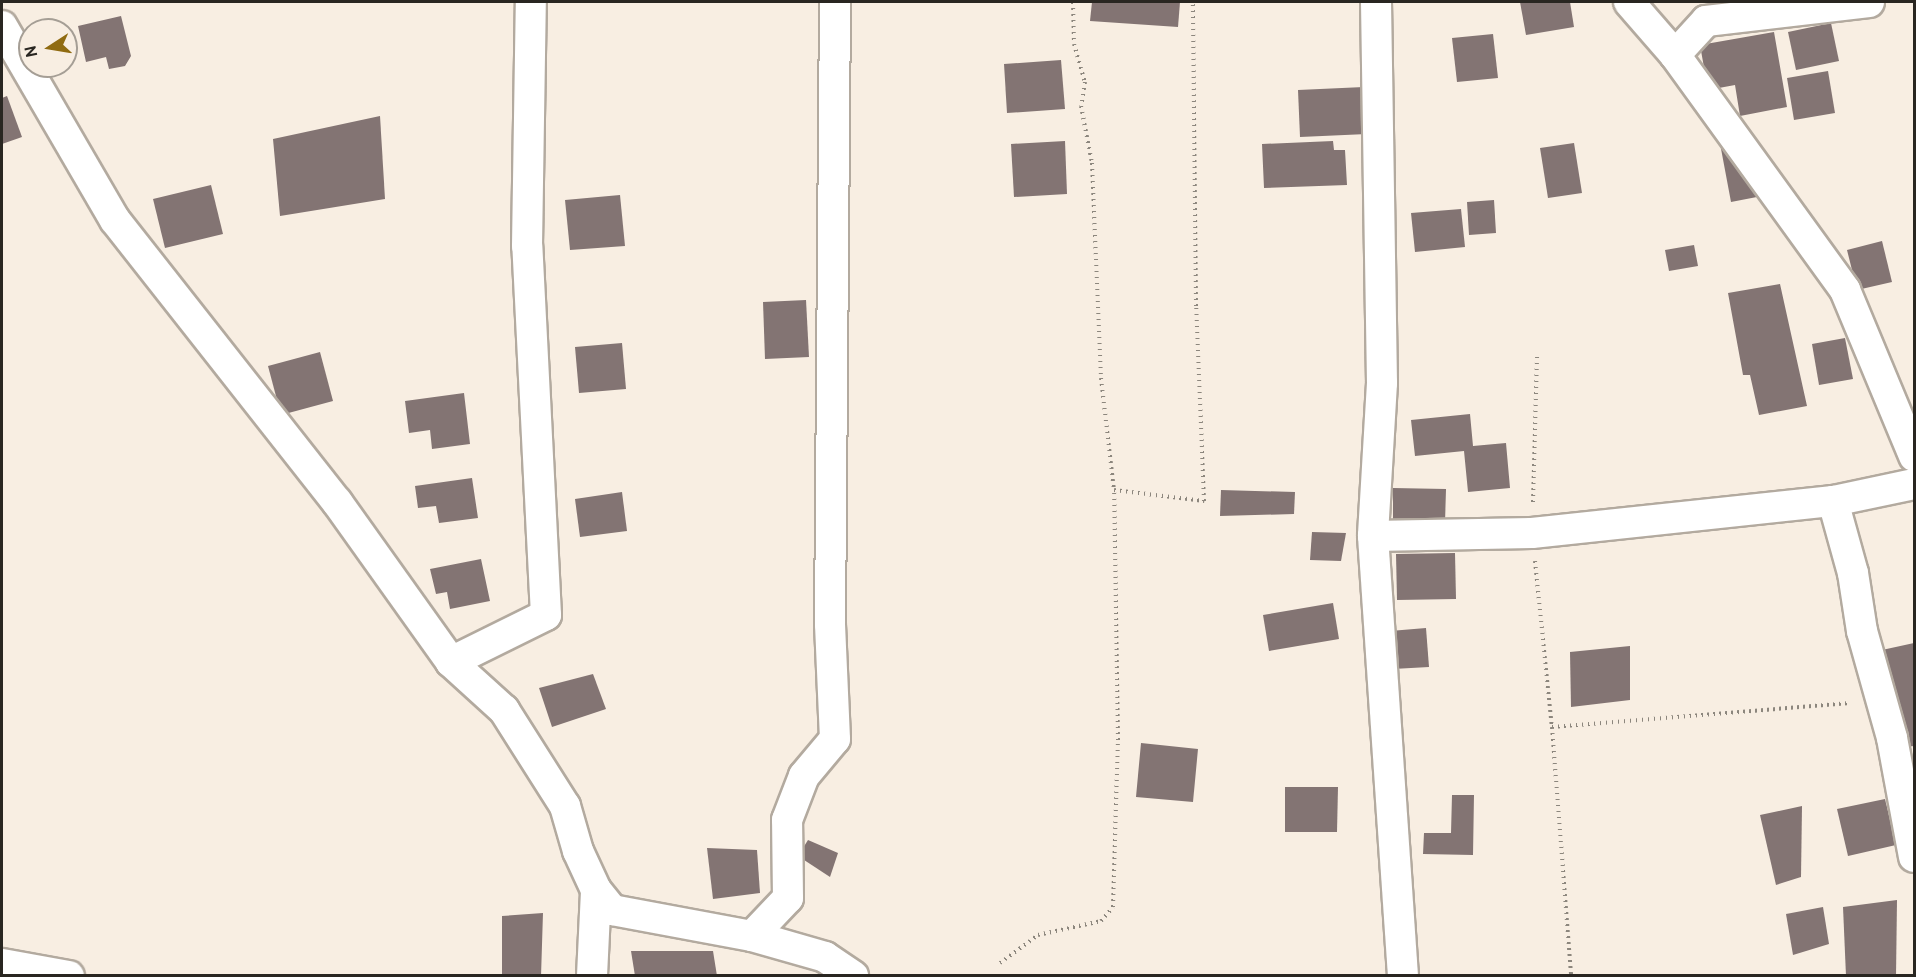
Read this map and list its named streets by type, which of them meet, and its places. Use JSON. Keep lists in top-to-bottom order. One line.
{"north":"left"}
